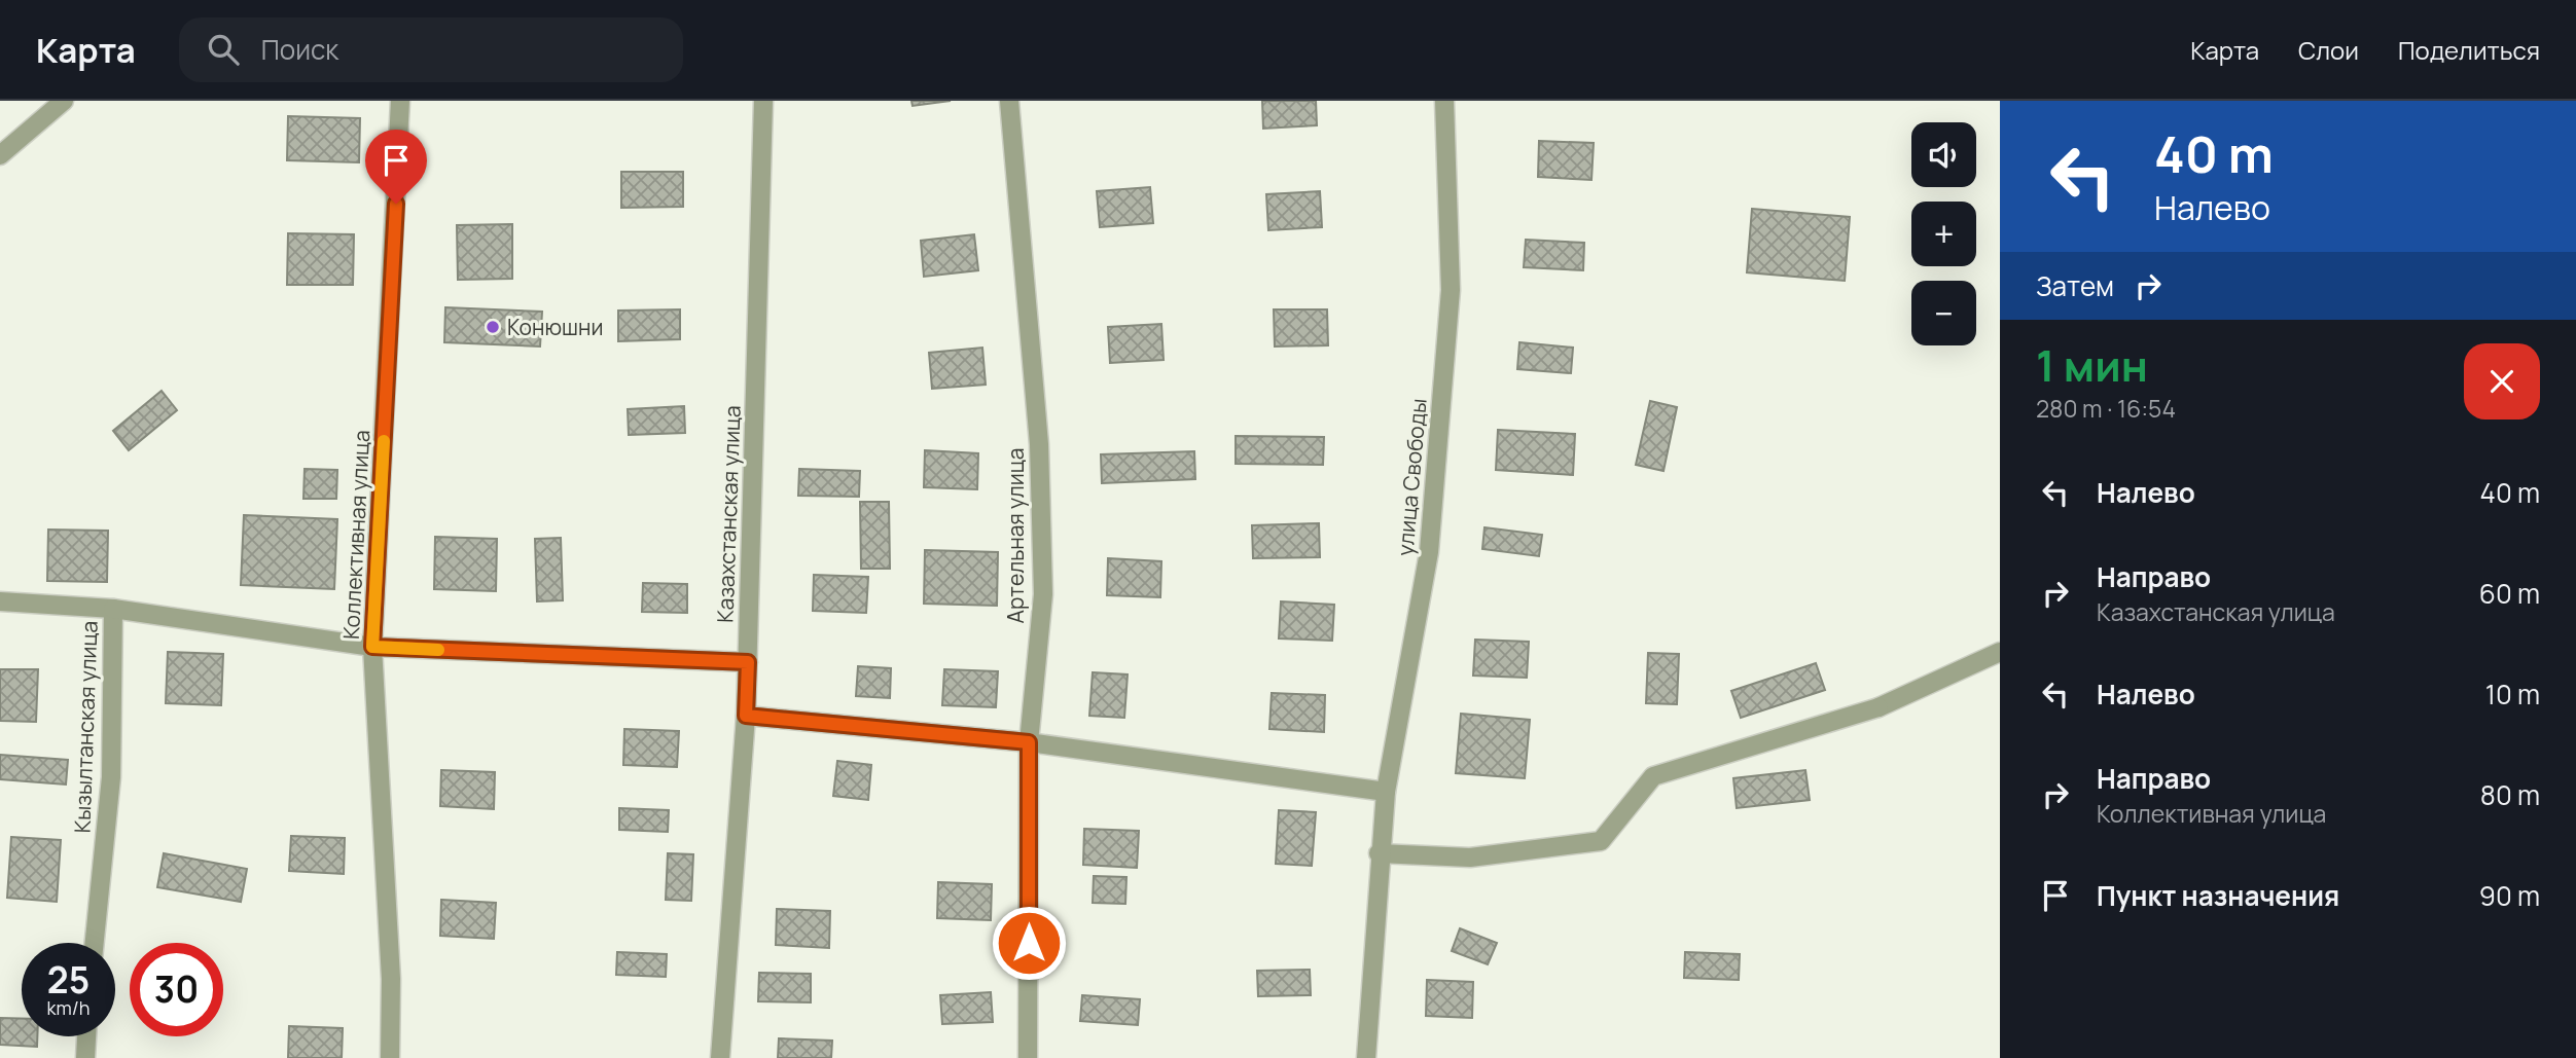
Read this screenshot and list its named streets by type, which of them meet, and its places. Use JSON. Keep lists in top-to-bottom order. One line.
{"streets":{"street":["улица Свободы","Казахстанская улица","Коллективная улица","Артельная улица","Кызылтанская улица"]},"places":["Конюшни"],"page":{"header":"Карта","search":"Поиск","nav":["Карта","Слои","Поделиться"],"turn":["40 m","Налево"],"map_buttons":["+","−"],"then":"Затем","heading":["1 мин","280 m · 16:54"],"list":[{"name":"Налево","value":"40 m"},{"name":"Направо","note":"Казахстанская улица","value":"60 m"},{"name":"Налево","value":"10 m"},{"name":"Направо","note":"Коллективная улица","value":"80 m"},{"name":"Пункт назначения","value":"90 m"}],"speed":"25 km/h","limit":"30"}}
